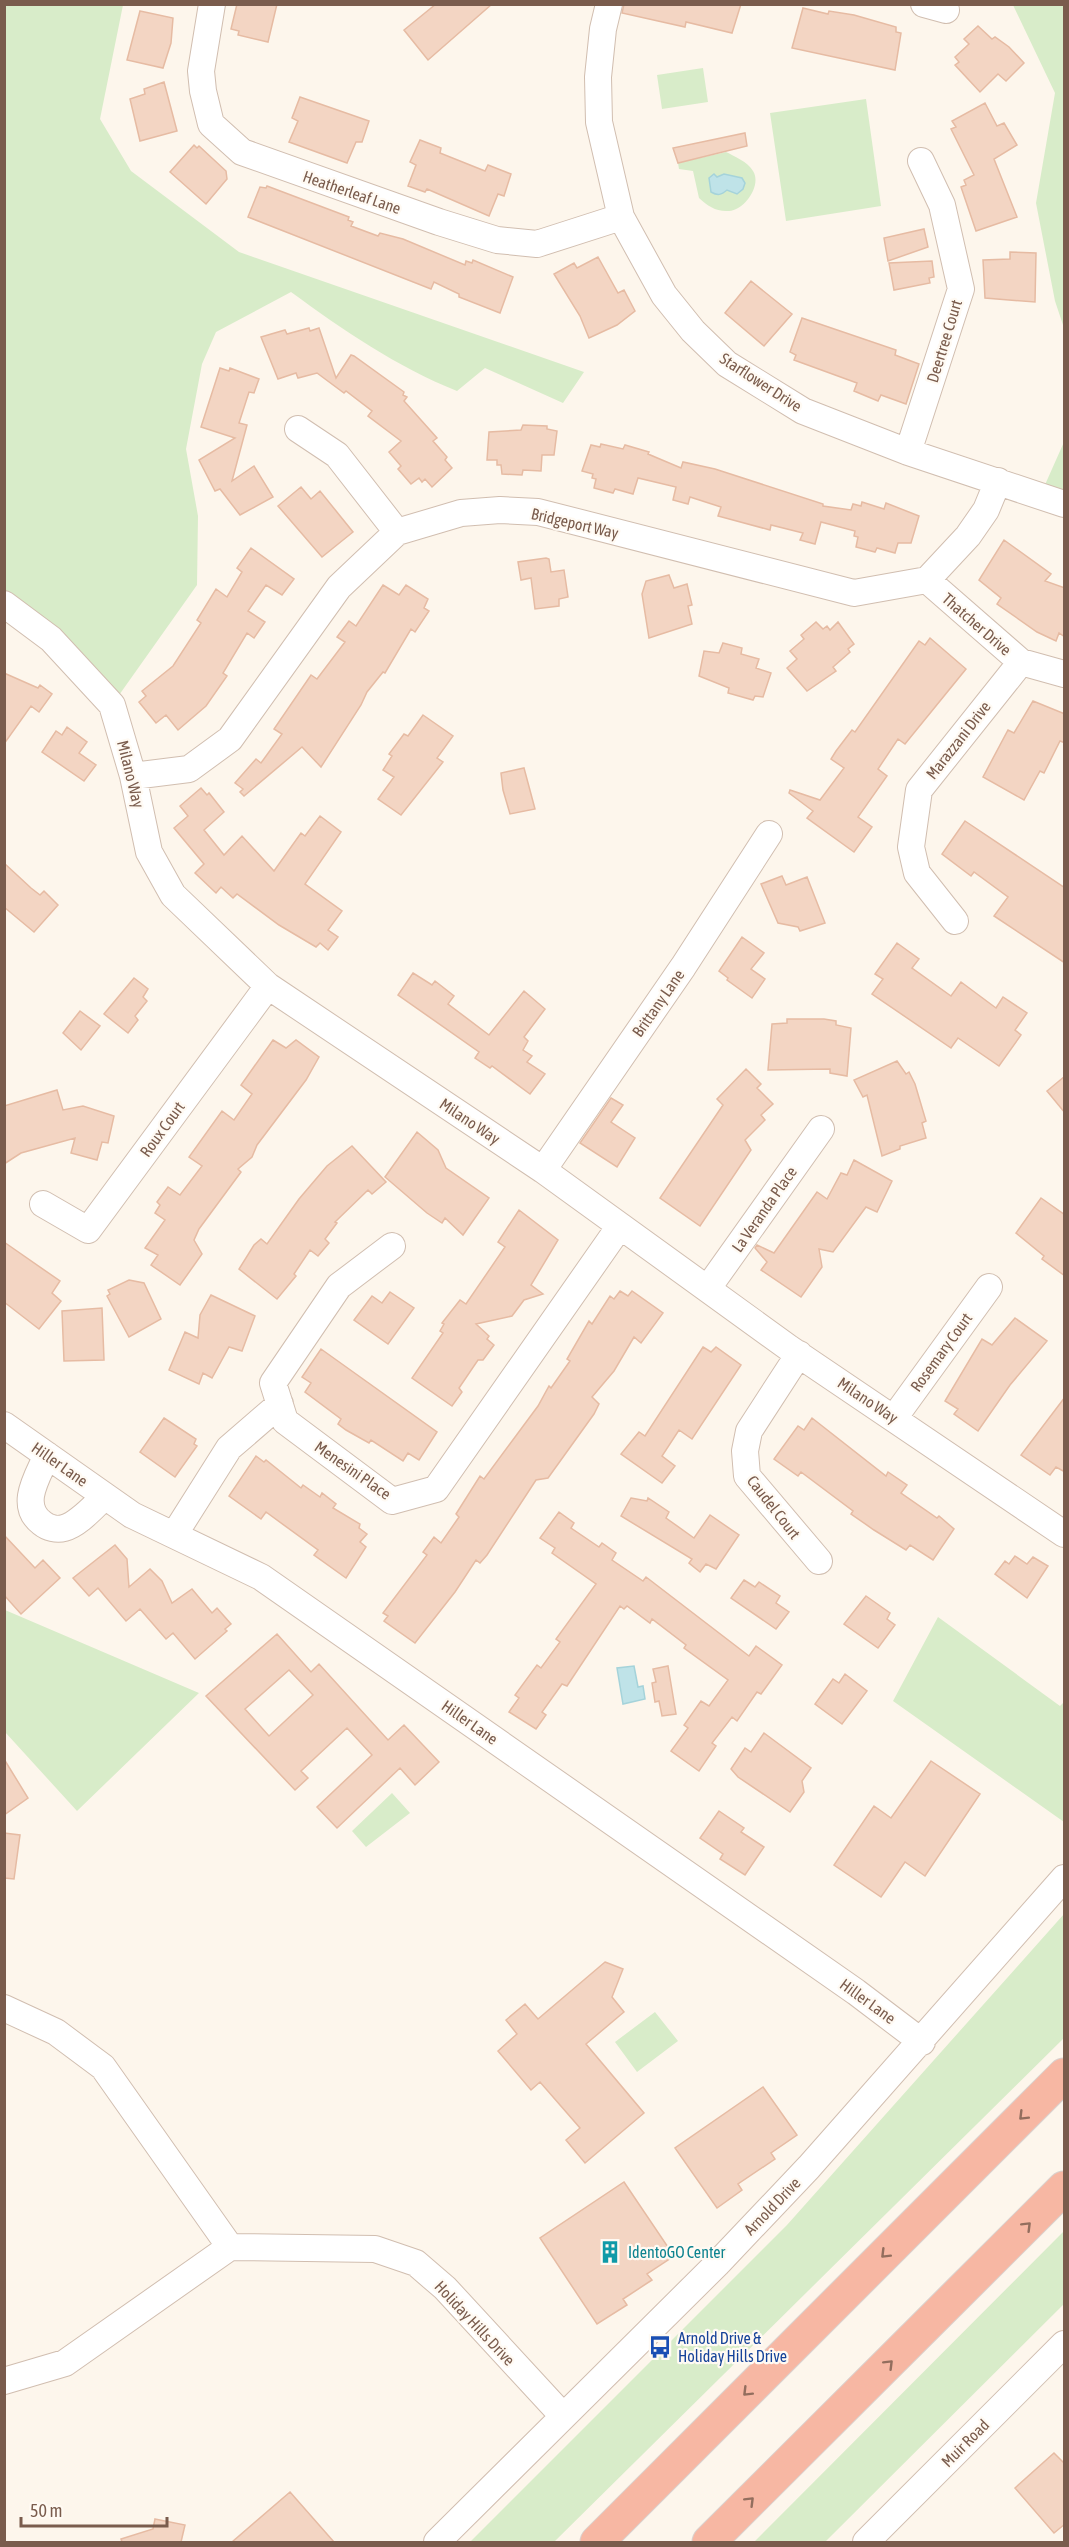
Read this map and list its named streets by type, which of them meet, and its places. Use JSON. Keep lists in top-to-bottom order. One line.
{"streets":{"street":["Heatherleaf Lane","Deertree Court","Starflower Drive","Bridgeport Way","Thatcher Drive","Marazzani Drive","Milano Way","Brittany Lane","Roux Court","La Veranda Place","Rosemary Court","Hiller Lane","Menesini Place","Caudel Court","Arnold Drive","Holiday Hills Drive","Muir Road"]},"crossings":[["Heatherleaf Lane","Starflower Drive"],["Deertree Court","Starflower Drive"],["Bridgeport Way","Thatcher Drive"],["Bridgeport Way","Milano Way"],["Thatcher Drive","Marazzani Drive"],["Milano Way","Brittany Lane"],["Milano Way","Roux Court"],["Milano Way","La Veranda Place"],["Milano Way","Rosemary Court"],["Milano Way","Menesini Place"],["Milano Way","Caudel Court"],["Hiller Lane","Arnold Drive"],["Arnold Drive","Holiday Hills Drive"]],"places":{"building":["IdentoGO Center"],"bus stop":["Arnold Drive & Holiday Hills Drive"]},"scale_bar":"50 m"}
